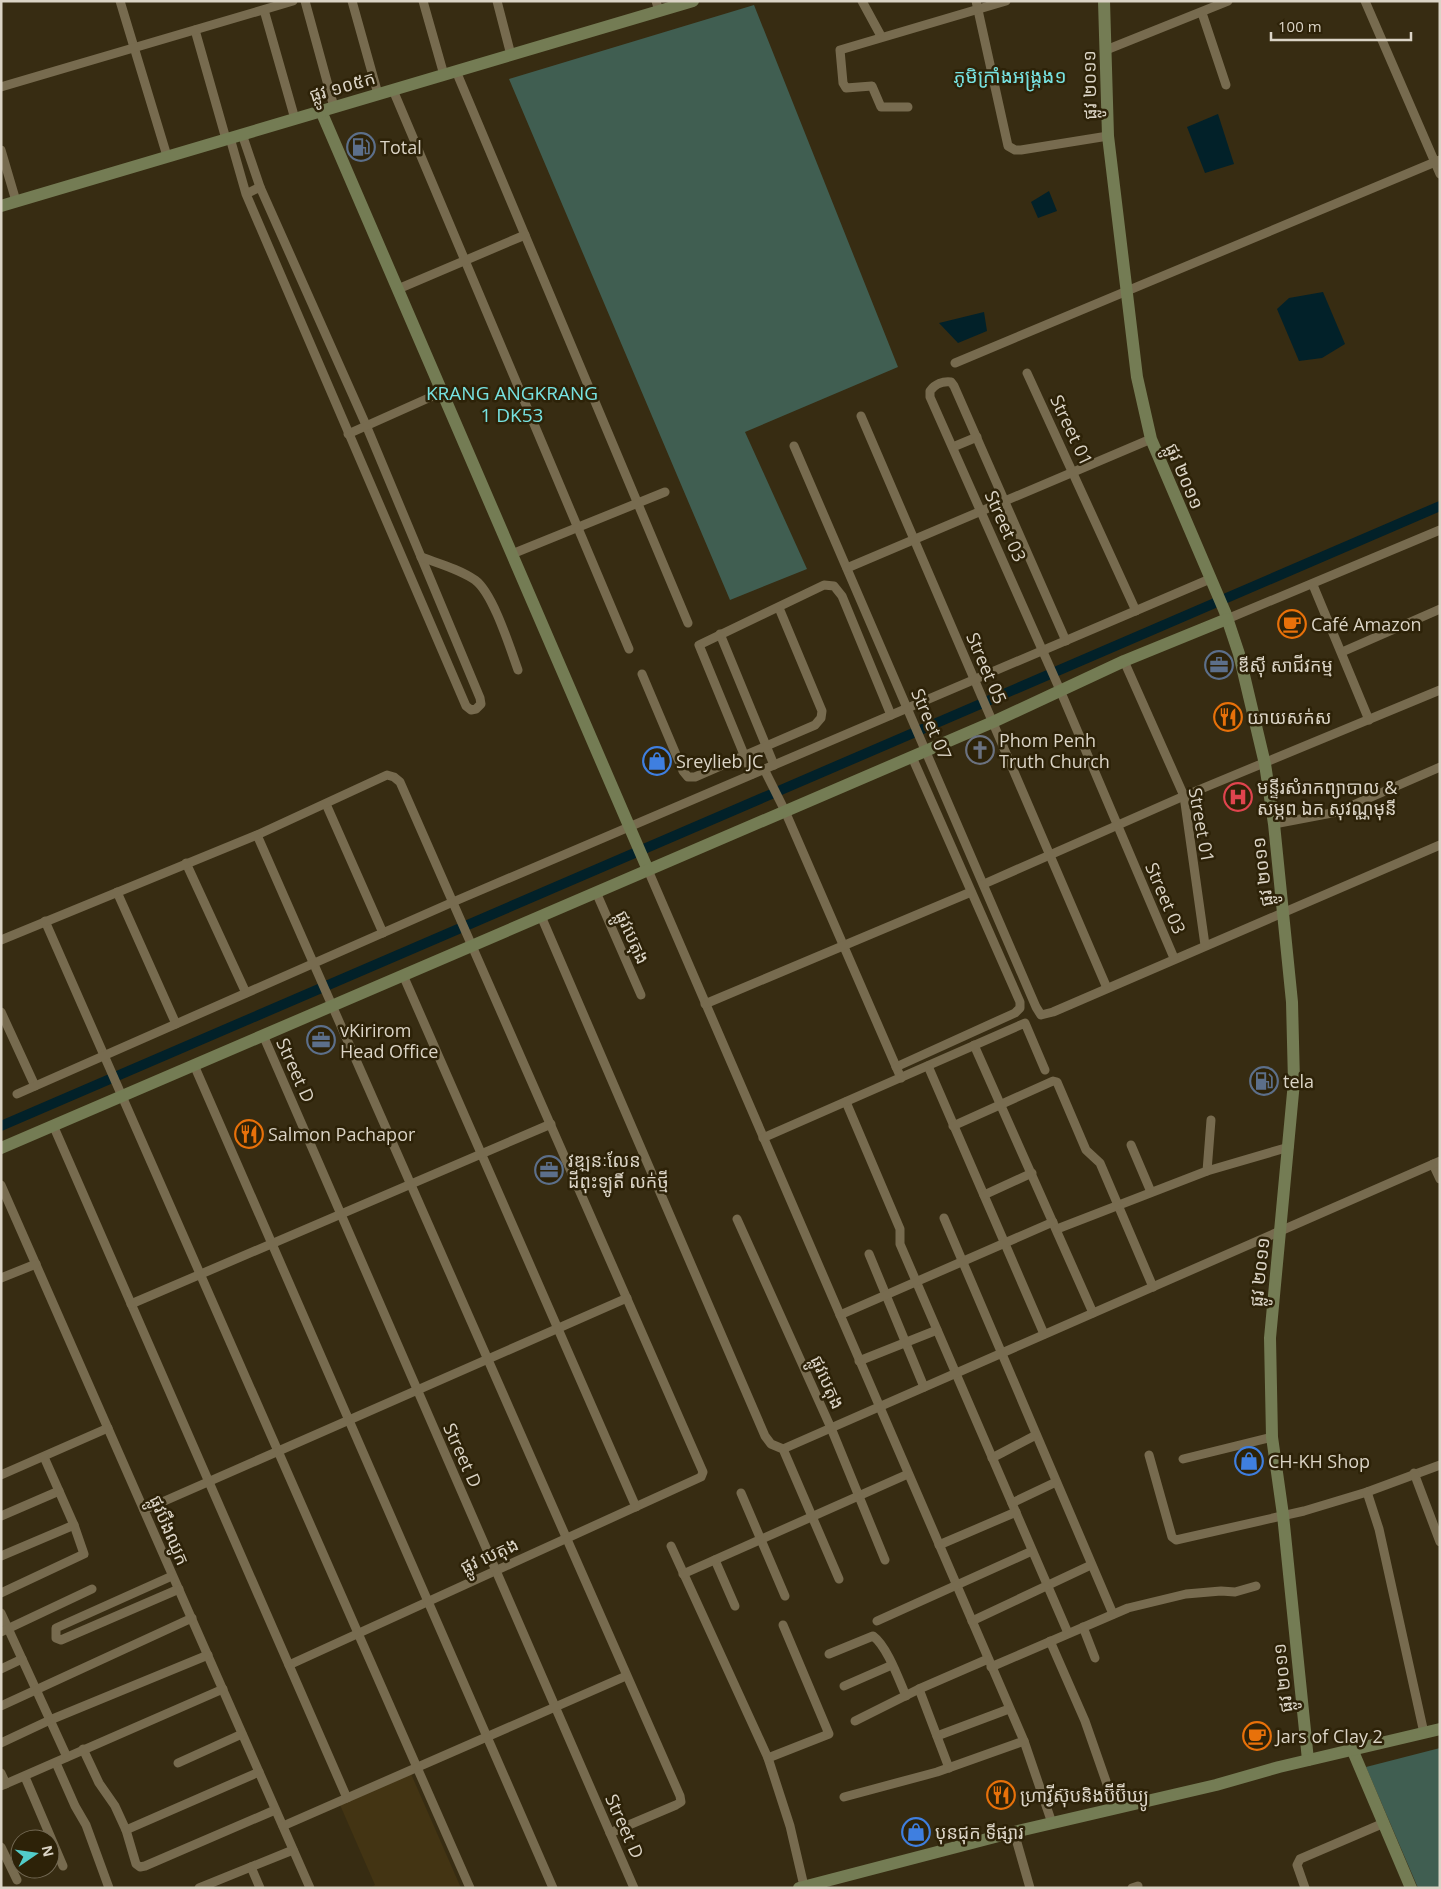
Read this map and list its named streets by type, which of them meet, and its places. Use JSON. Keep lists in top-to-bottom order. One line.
{"streets":{"main road":["ផ្លូវ ២០១១","ផ្លូវ ១០៥ក"],"street":["Street 01","Street 03","Street 05","Street 07","ផ្លូវបេតុង","Street D","ផ្លូវបឹងឈូក","ផ្លូវ បេតុង"]},"crossings":[["Street 05","Street 07"],["Street D","ផ្លូវ បេតុង"]],"districts":["ភូមិក្រាំងអង្រ្កង១","KRANG ANGKRANG 1 DK53"],"places":{"fuel station":["Total","tela"],"cafe":["Café Amazon","Jars of Clay 2"],"office":["ឌីស៊ី សាជីវកម្ម","vKirirom Head Office","វឌ្ឍនៈលែន ដីពុះឡូតិ៍ លក់ថ្មី"],"restaurant":["យាយសក់ស","Salmon Pachapor","ហ្រាវ្វីស៊ុបនិងប៊ីប៊ីឃ្យូ"],"church":["Phom Penh Truth Church"],"shop":["Sreylieb JC","CH-KH Shop","បុនជុក ទីផ្សារ"],"hospital":["មន្ទីរសំរាកព្យាបាល & សម្ភព ឯក សុវណ្ណមុនី"]},"scale_bar":"100 m","north":"right"}
